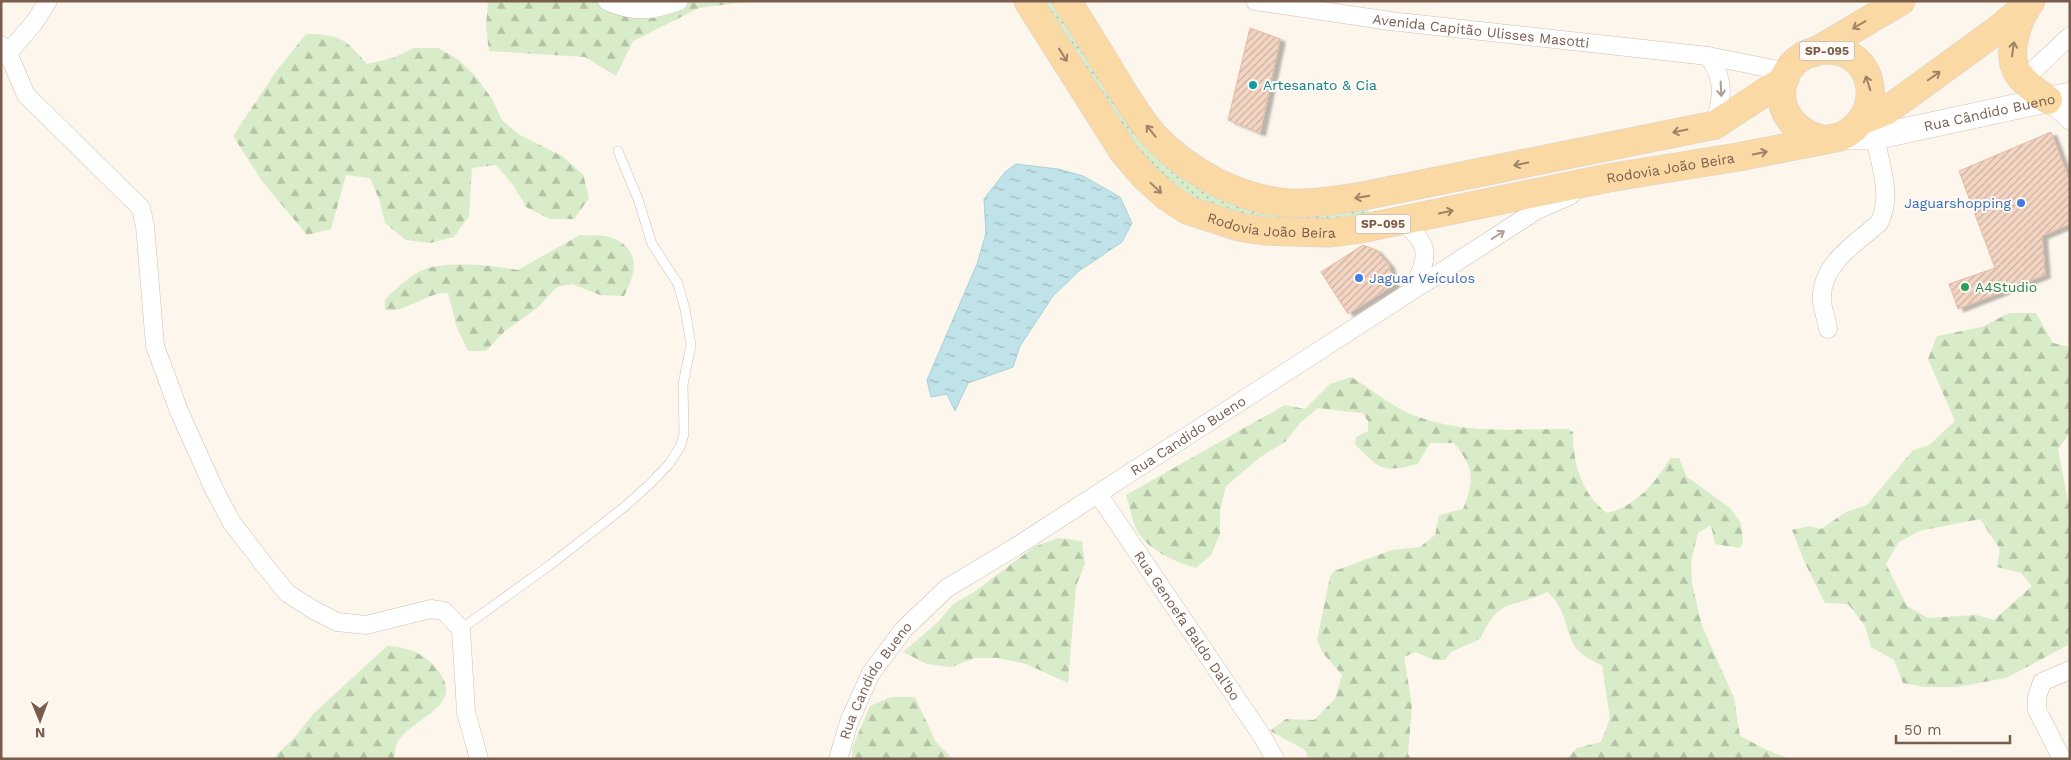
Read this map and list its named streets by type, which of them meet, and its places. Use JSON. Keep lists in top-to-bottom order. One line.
{"streets":{"main road":["SP-095","Rua Cândido Bueno","Rodovia João Beira"],"street":["Avenida Capitão Ulisses Masotti","Rua Candido Bueno","Rua Genoefa Baldo Dal'bo"]},"crossings":[["Avenida Capitão Ulisses Masotti","SP-095"],["Avenida Capitão Ulisses Masotti","Rua Cândido Bueno"],["Avenida Capitão Ulisses Masotti","Rodovia João Beira"],["SP-095","Rua Cândido Bueno"],["SP-095","Rodovia João Beira"],["Rua Cândido Bueno","Rodovia João Beira"],["Rodovia João Beira","Rua Candido Bueno"],["Rua Candido Bueno","Rua Genoefa Baldo Dal'bo"]],"places":["Artesanato & Cia","Jaguarshopping","Jaguar Veículos","A4Studio"],"scale_bar":"50 m","north":"bottom"}
